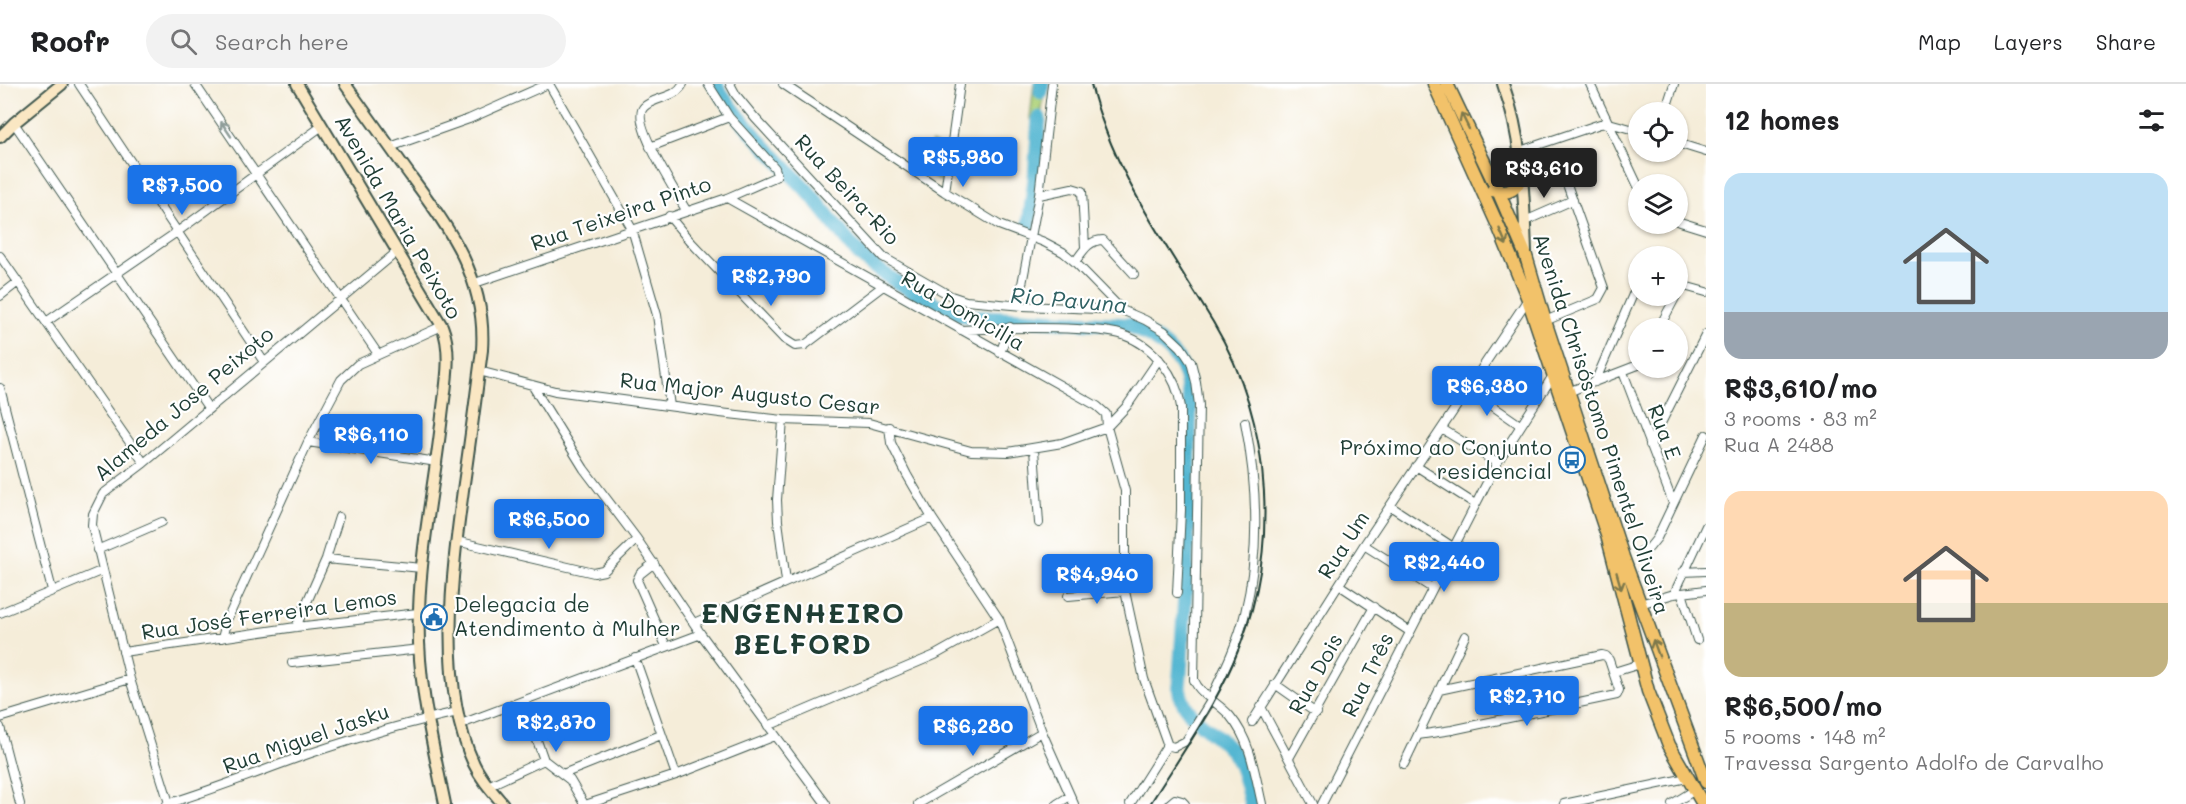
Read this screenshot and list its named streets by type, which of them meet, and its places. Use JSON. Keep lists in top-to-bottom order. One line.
{"streets":{"main road":["Avenida Maria Peixoto","Avenida Chrisóstomo Pimentel Oliveira"],"street":["Rua Beira-Rio","Rua Teixeira Pinto","Rua Domicilia","Rua Major Augusto Cesar","Alameda Jose Peixoto","Rua E","Rua Um","Rua José Ferreira Lemos","Rua Dois","Rua Três","Rua Miguel Jasku"]},"crossings":[["Rua Teixeira Pinto","Rua Domicilia"],["Avenida Maria Peixoto","Alameda Jose Peixoto"],["Avenida Maria Peixoto","Rua José Ferreira Lemos"],["Avenida Maria Peixoto","Rua Miguel Jasku"],["Rua Domicilia","Rua Major Augusto Cesar"],["Alameda Jose Peixoto","Rua José Ferreira Lemos"],["Alameda Jose Peixoto","Rua Miguel Jasku"],["Avenida Chrisóstomo Pimentel Oliveira","Rua Um"],["Avenida Chrisóstomo Pimentel Oliveira","Rua Três"]],"districts":["ENGENHEIRO BELFORD"],"water":["Rio Pavuna"],"places":{"bus stop":["Próximo ao Conjunto residencial"],"public building":["Delegacia de Atendimento à Mulher"]},"page":{"header":"Roofr","search":"Search here","nav":["Map","Layers","Share"],"heading":"12 homes","map_buttons":["+","−"],"price":["R$5,980","R$3,610","R$7,500","R$2,790","R$6,380","R$6,110","R$6,500","R$2,440","R$4,940","R$2,710","R$2,870","R$6,280"],"list":[{"name":"R$3,610/mo","note":"3 rooms · 83 m² · Rua A 2488"},{"name":"R$6,500/mo","note":"5 rooms · 148 m² · Travessa Sargento Adolfo de Carvalho"}]}}
